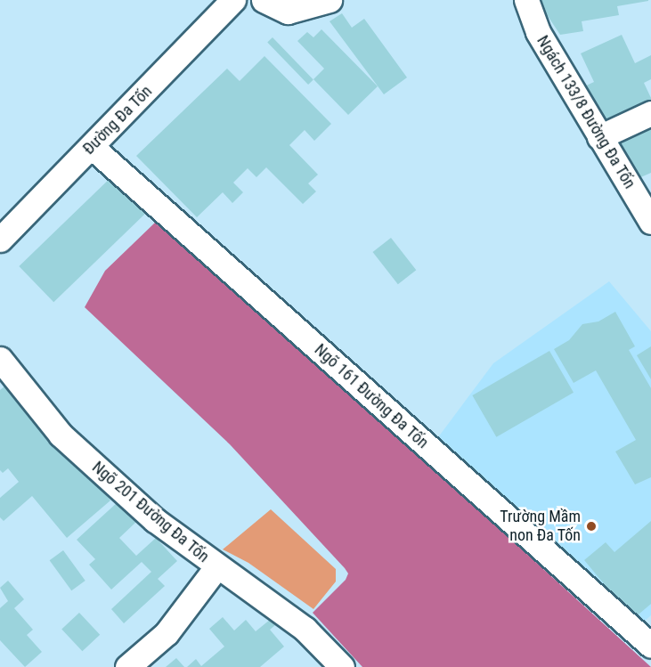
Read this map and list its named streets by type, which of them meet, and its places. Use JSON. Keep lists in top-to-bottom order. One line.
{"streets":{"street":["Ngách 133/8 Đường Đa Tốn","Đường Đa Tốn","Ngõ 161 Đường Đa Tốn","Ngõ 201 Đường Đa Tốn"]},"crossings":[["Đường Đa Tốn","Ngõ 161 Đường Đa Tốn"]],"places":["Trường Mầm non Đa Tốn"]}
